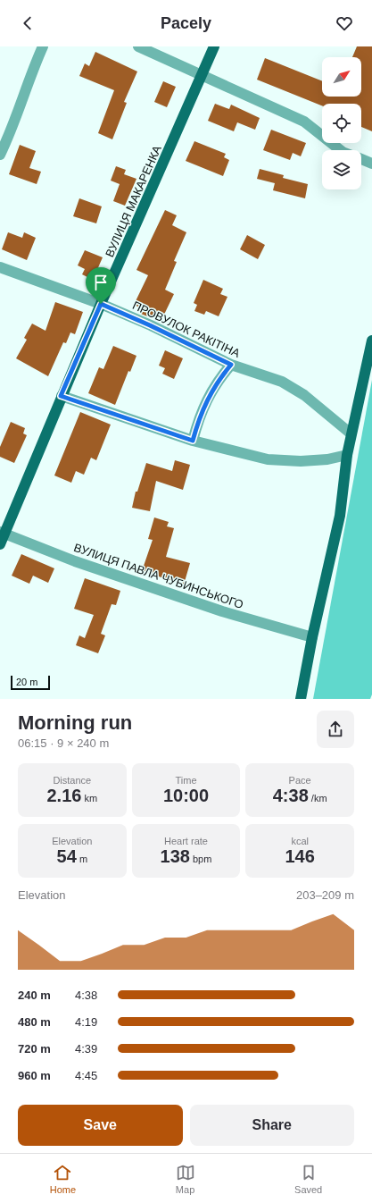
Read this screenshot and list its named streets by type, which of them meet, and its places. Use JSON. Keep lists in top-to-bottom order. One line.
{"streets":{"main road":["ВУЛИЦЯ МАКАРЕНКА"],"street":["ПРОВУЛОК РАКІТІНА","ВУЛИЦЯ ПАВЛА ЧУБИНСЬКОГО"]},"crossings":[["ВУЛИЦЯ МАКАРЕНКА","ПРОВУЛОК РАКІТІНА"],["ВУЛИЦЯ МАКАРЕНКА","ВУЛИЦЯ ПАВЛА ЧУБИНСЬКОГО"]],"scale_bar":"20 m","north":"top right","page":{"header":"Pacely","scale":"20 m","heading":["Morning run","06:15 · 9 × 240 m"],"stats":[["Distance","2.16 km"],["Time","10:00"],["Pace","4:38 /km"],["Elevation","54 m"],["Heart rate","138 bpm"],["kcal","146"]],"chart":["Elevation","203–209 m"],"list":[{"name":"240 m","note":"4:38"},{"name":"480 m","note":"4:19"},{"name":"720 m","note":"4:39"},{"name":"960 m","note":"4:45"}],"buttons":["Save","Share"],"tabs":["Home","Map","Saved"]}}
